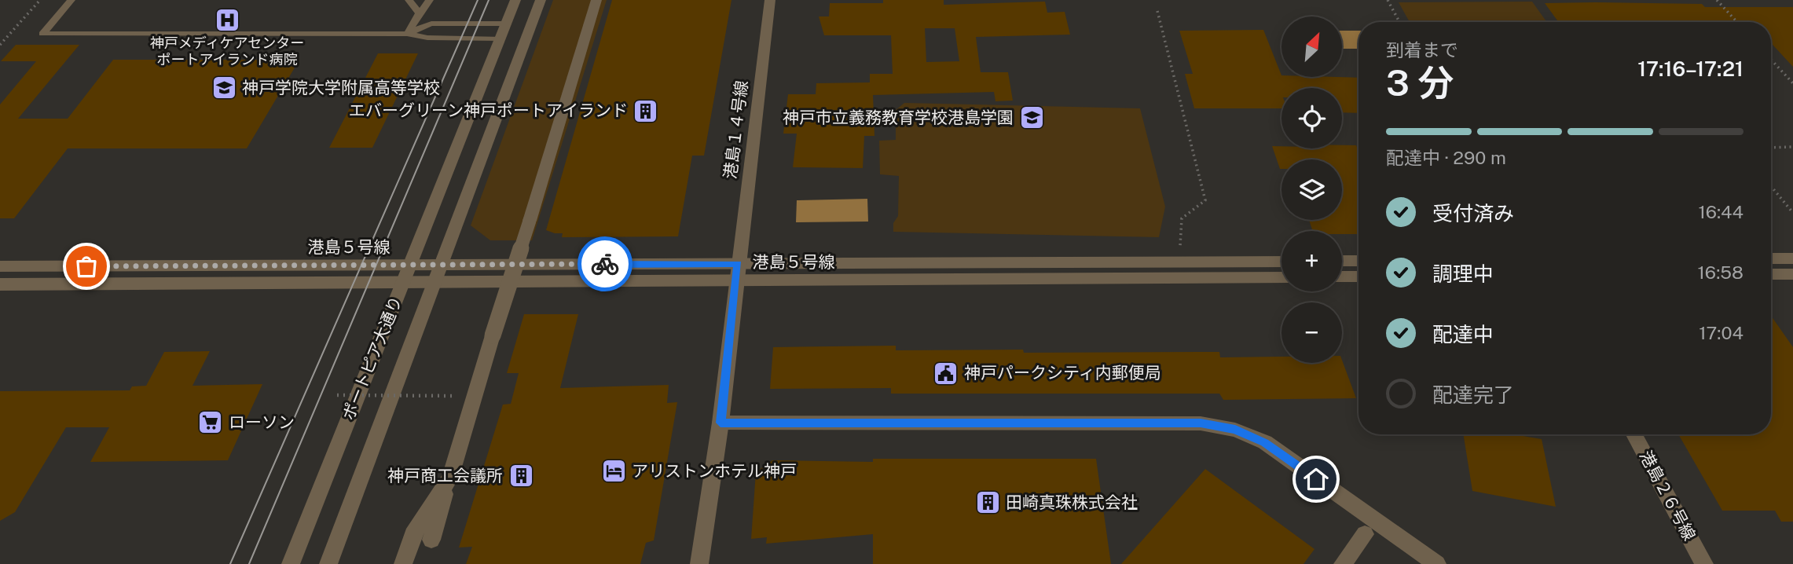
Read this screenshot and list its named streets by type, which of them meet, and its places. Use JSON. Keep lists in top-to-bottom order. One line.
{"streets":{"street":["港島１４号線","港島５号線","ポートピア大通り","港島２６号線"]},"crossings":[["港島１４号線","港島５号線"],["港島５号線","ポートピア大通り"]],"places":{"hospital":["神戸メディケアセンター ポートアイランド病院"],"school or university":["神戸学院大学附属高等学校","神戸市立義務教育学校港島学園"],"building":["エバーグリーン神戸ポートアイランド","神戸商工会議所","田崎真珠株式会社"],"public building":["神戸パークシティ内郵便局"],"supermarket":["ローソン"],"hotel":["アリストンホテル神戸"]},"north":"top right","page":{"map_buttons":["+","−"],"heading":["3 分","到着まで","17:16–17:21"],"bar":"配達中 · 290 m","list":[["受付済み","16:44"],["調理中","16:58"],["配達中","17:04"],"配達完了"]}}
